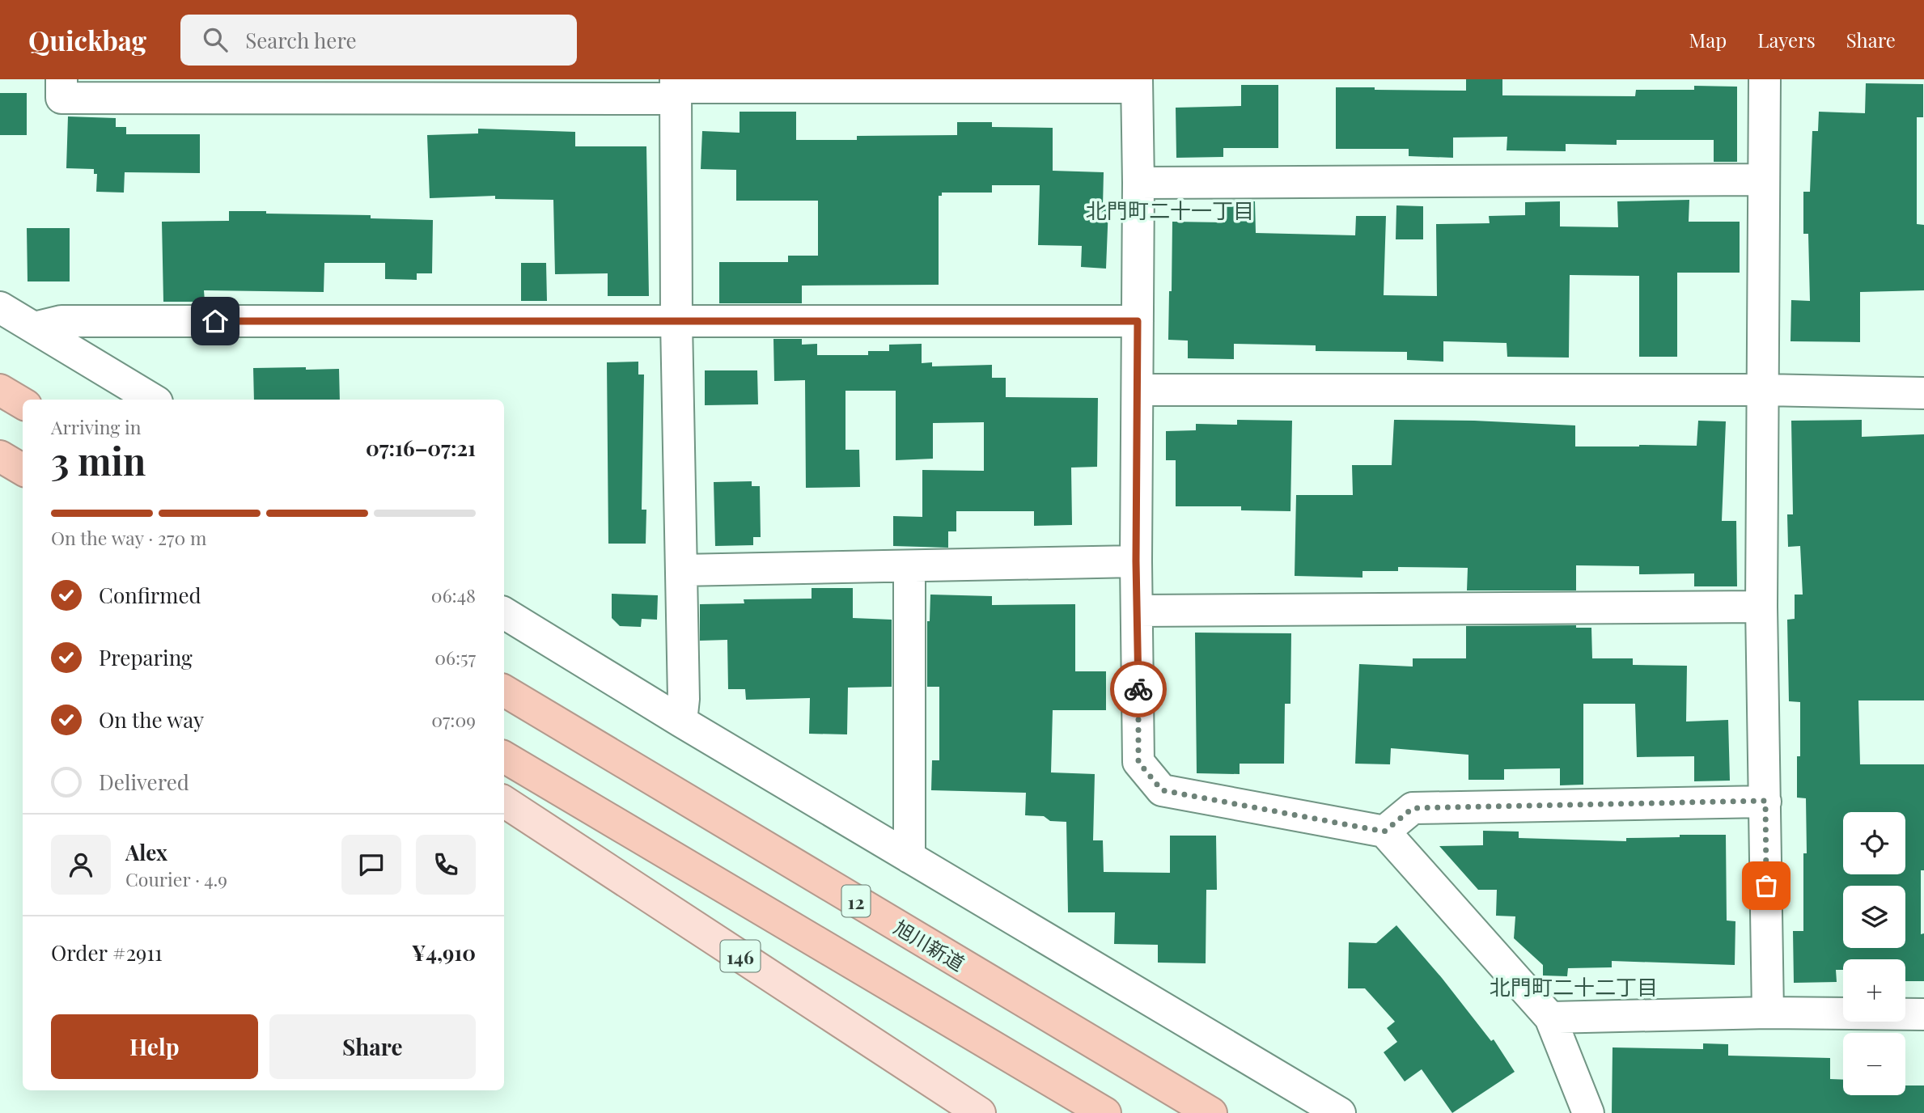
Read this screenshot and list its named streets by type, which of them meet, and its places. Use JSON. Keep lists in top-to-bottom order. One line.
{"streets":{"highway":["12","旭川新道"],"main road":["146"]},"districts":["北門町二十一丁目","北門町二十二丁目"],"page":{"header":"Quickbag","search":"Search here","nav":["Map","Layers","Share"],"heading":["3 min","Arriving in","07:16–07:21"],"panel":["Alex","Courier · 4.9","Order #2911","¥4,910"],"bar":"On the way · 270 m","list":[["Confirmed","06:48"],["Preparing","06:57"],["On the way","07:09"],"Delivered"],"map_buttons":["+","−"],"buttons":["Help","Share"]}}
